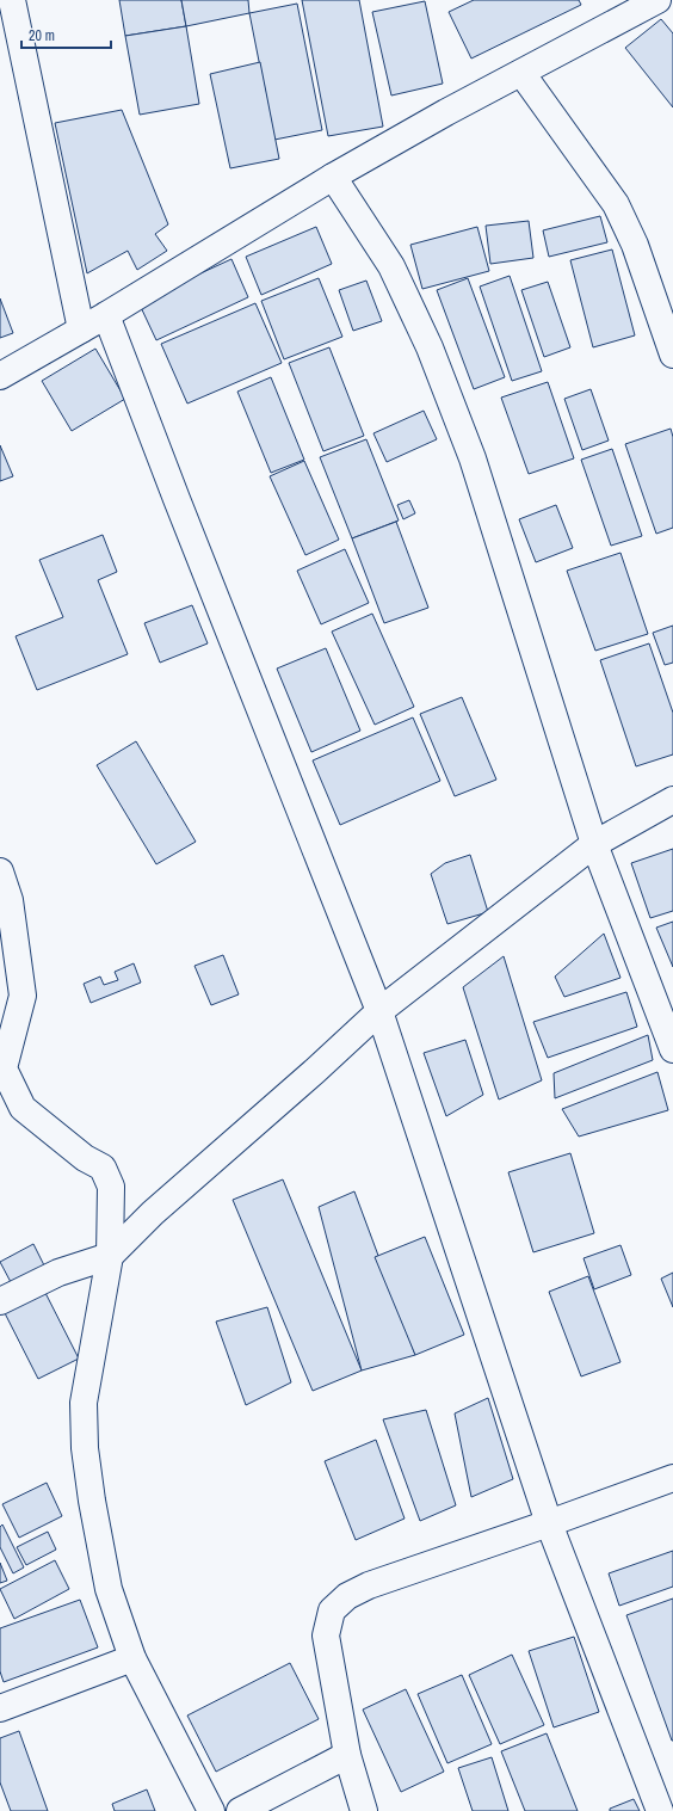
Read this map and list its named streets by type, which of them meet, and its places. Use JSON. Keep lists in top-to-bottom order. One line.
{"scale_bar":"20 m"}
